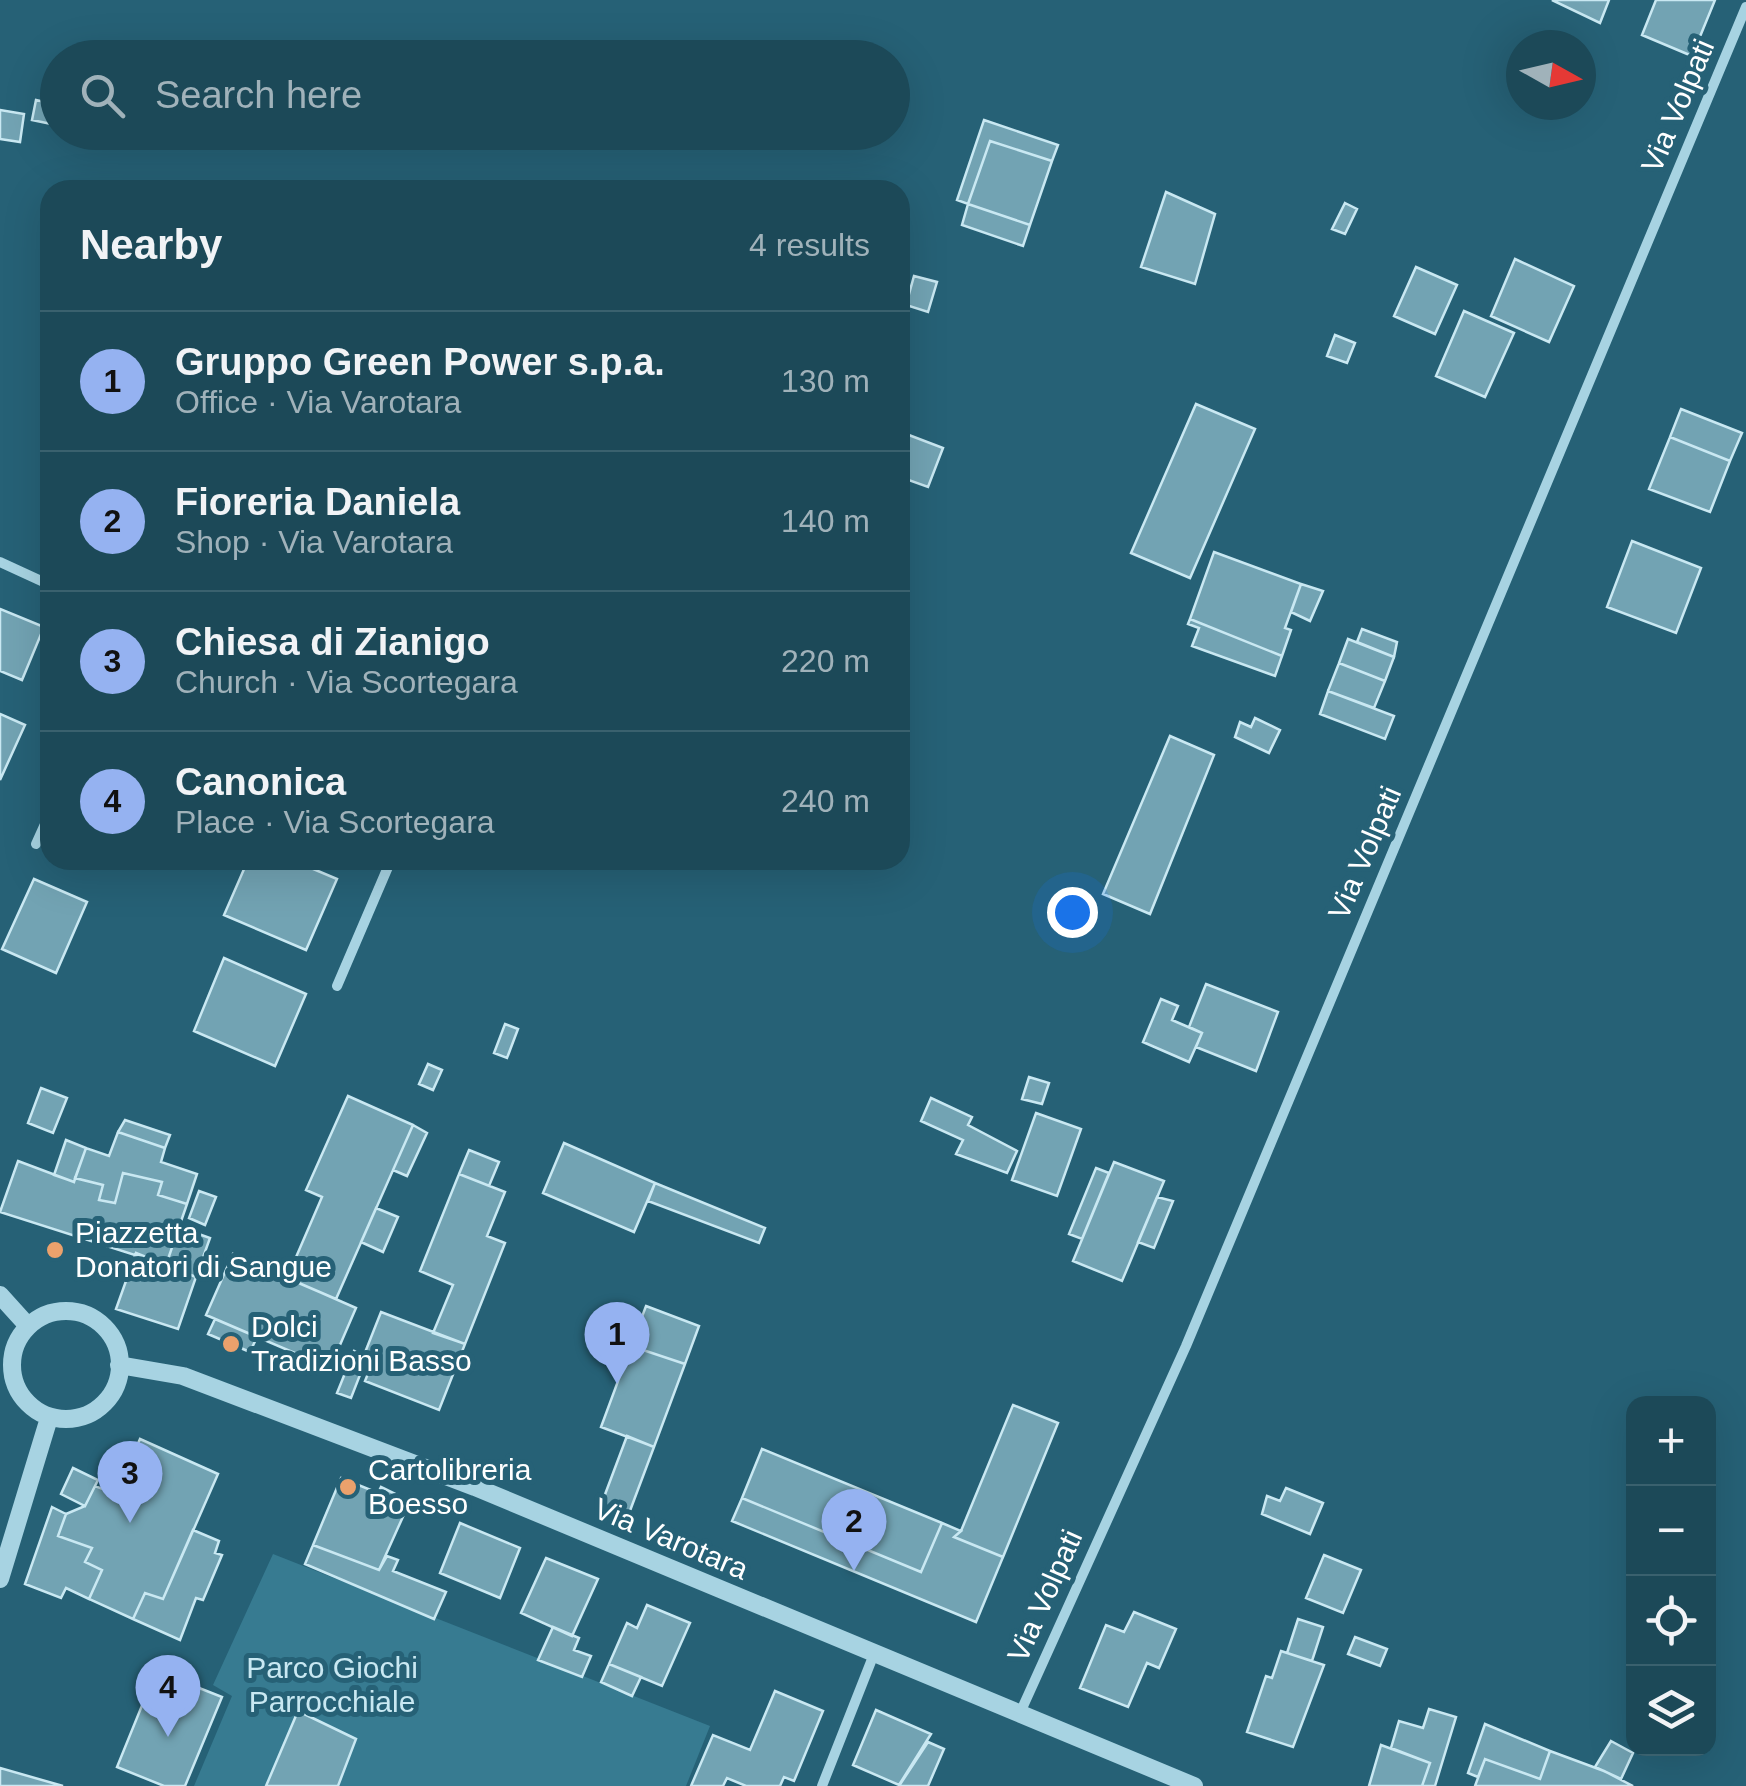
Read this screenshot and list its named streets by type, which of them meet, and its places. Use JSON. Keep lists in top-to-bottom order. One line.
{"streets":{"street":["Via Volpati","Via Varotara"]},"crossings":[["Via Volpati","Via Varotara"]],"parks":["Parco Giochi Parrocchiale"],"places":["Piazzetta Donatori di Sangue","Dolci Tradizioni Basso","Cartolibreria Boesso"],"north":"right","page":{"search":"Search here","heading":["Nearby","4 results"],"list":[{"mark":"1","name":"Gruppo Green Power s.p.a.","note":"Office · Via Varotara","value":"130 m"},{"mark":"2","name":"Fioreria Daniela","note":"Shop · Via Varotara","value":"140 m"},{"mark":"3","name":"Chiesa di Zianigo","note":"Church · Via Scortegara","value":"220 m"},{"mark":"4","name":"Canonica","note":"Place · Via Scortegara","value":"240 m"}],"pins":["1","3","2","4"],"map_buttons":["+","−"]}}
